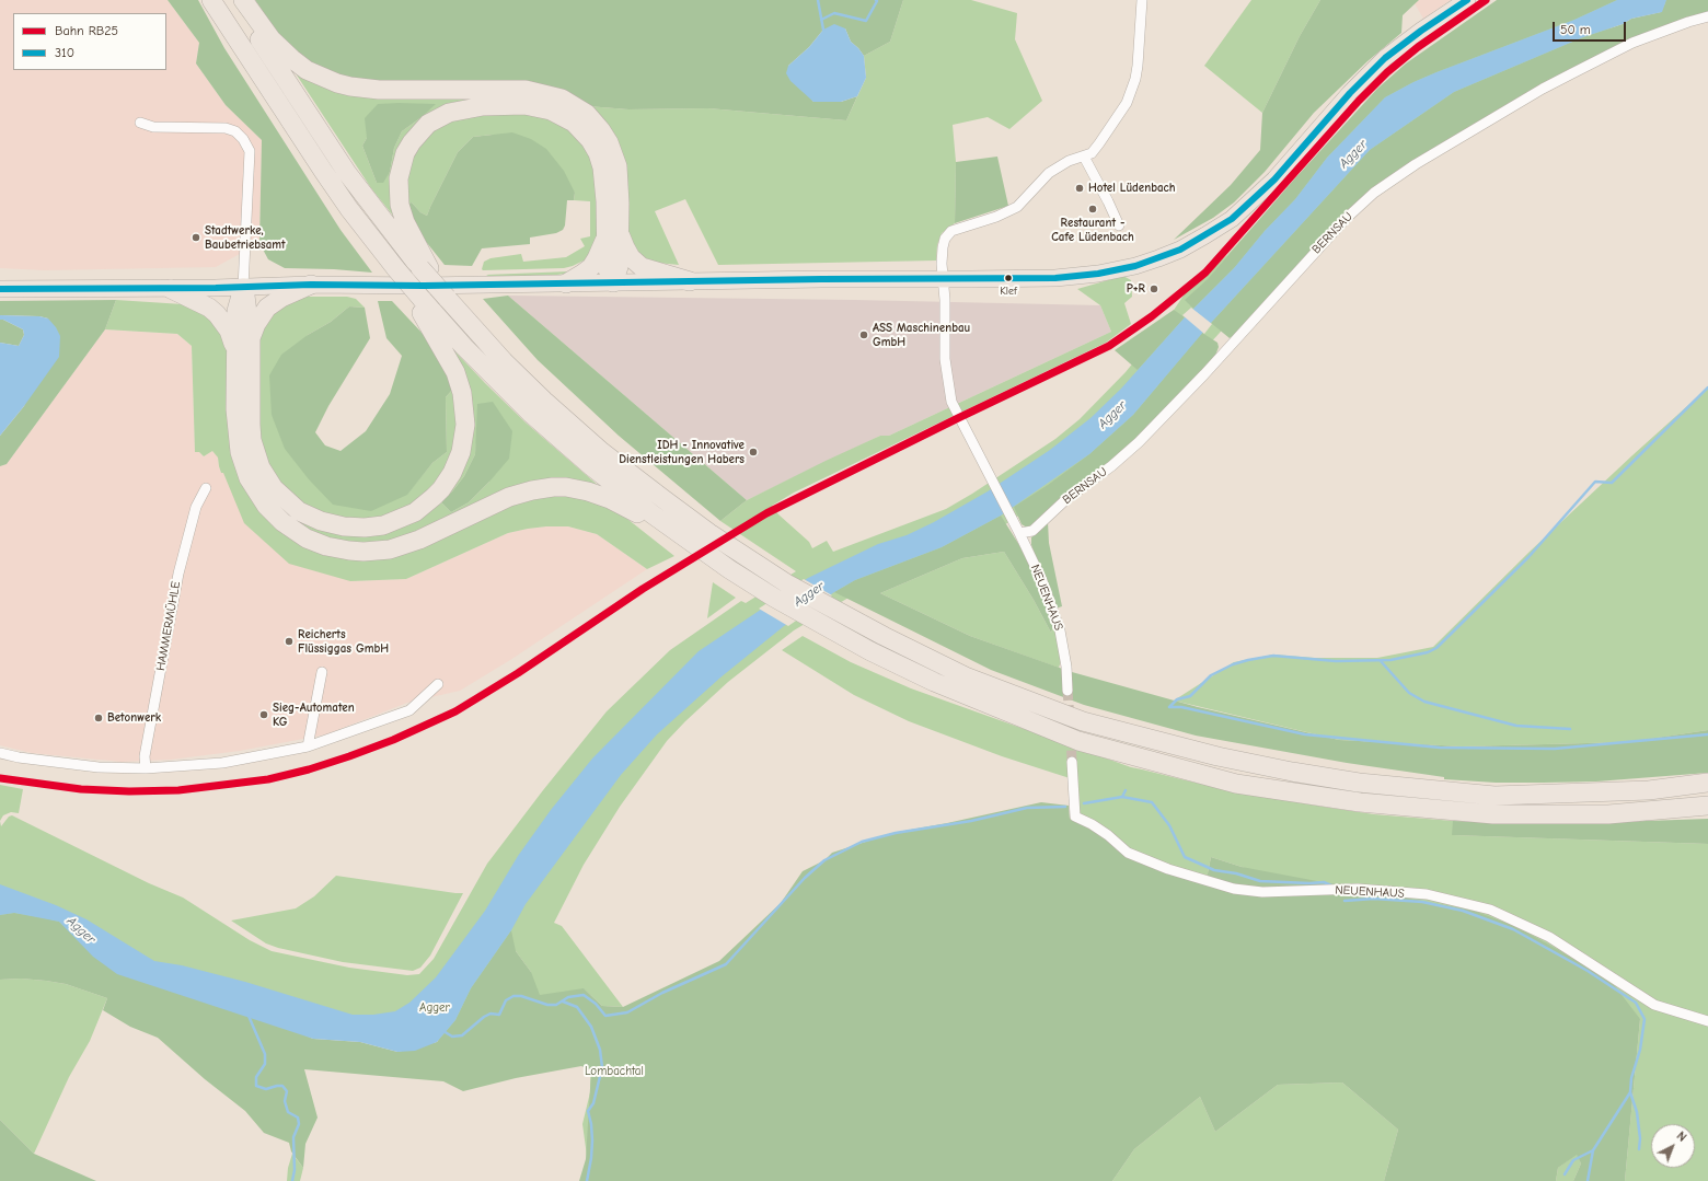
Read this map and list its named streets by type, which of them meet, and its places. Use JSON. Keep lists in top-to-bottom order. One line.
{"streets":{"street":["BERNSAU","NEUENHAUS","HAMMERMÜHLE"]},"crossings":[["BERNSAU","NEUENHAUS"]],"water":["Agger"],"parks":["Agger","Lombachtal"],"places":["Hotel Lüdenbach","Restaurant - Cafe Lüdenbach","Stadtwerke, Baubetriebsamt","Klef","P+R","ASS Maschinenbau GmbH","IDH - Innovative Dienstleistungen Habers","Reicherts Flüssiggas GmbH","Sieg-Automaten KG","Betonwerk"],"lines":["rail line RB25","transit line 310"],"legend":["Bahn RB25","310"],"scale_bar":"50 m","north":"top right"}
